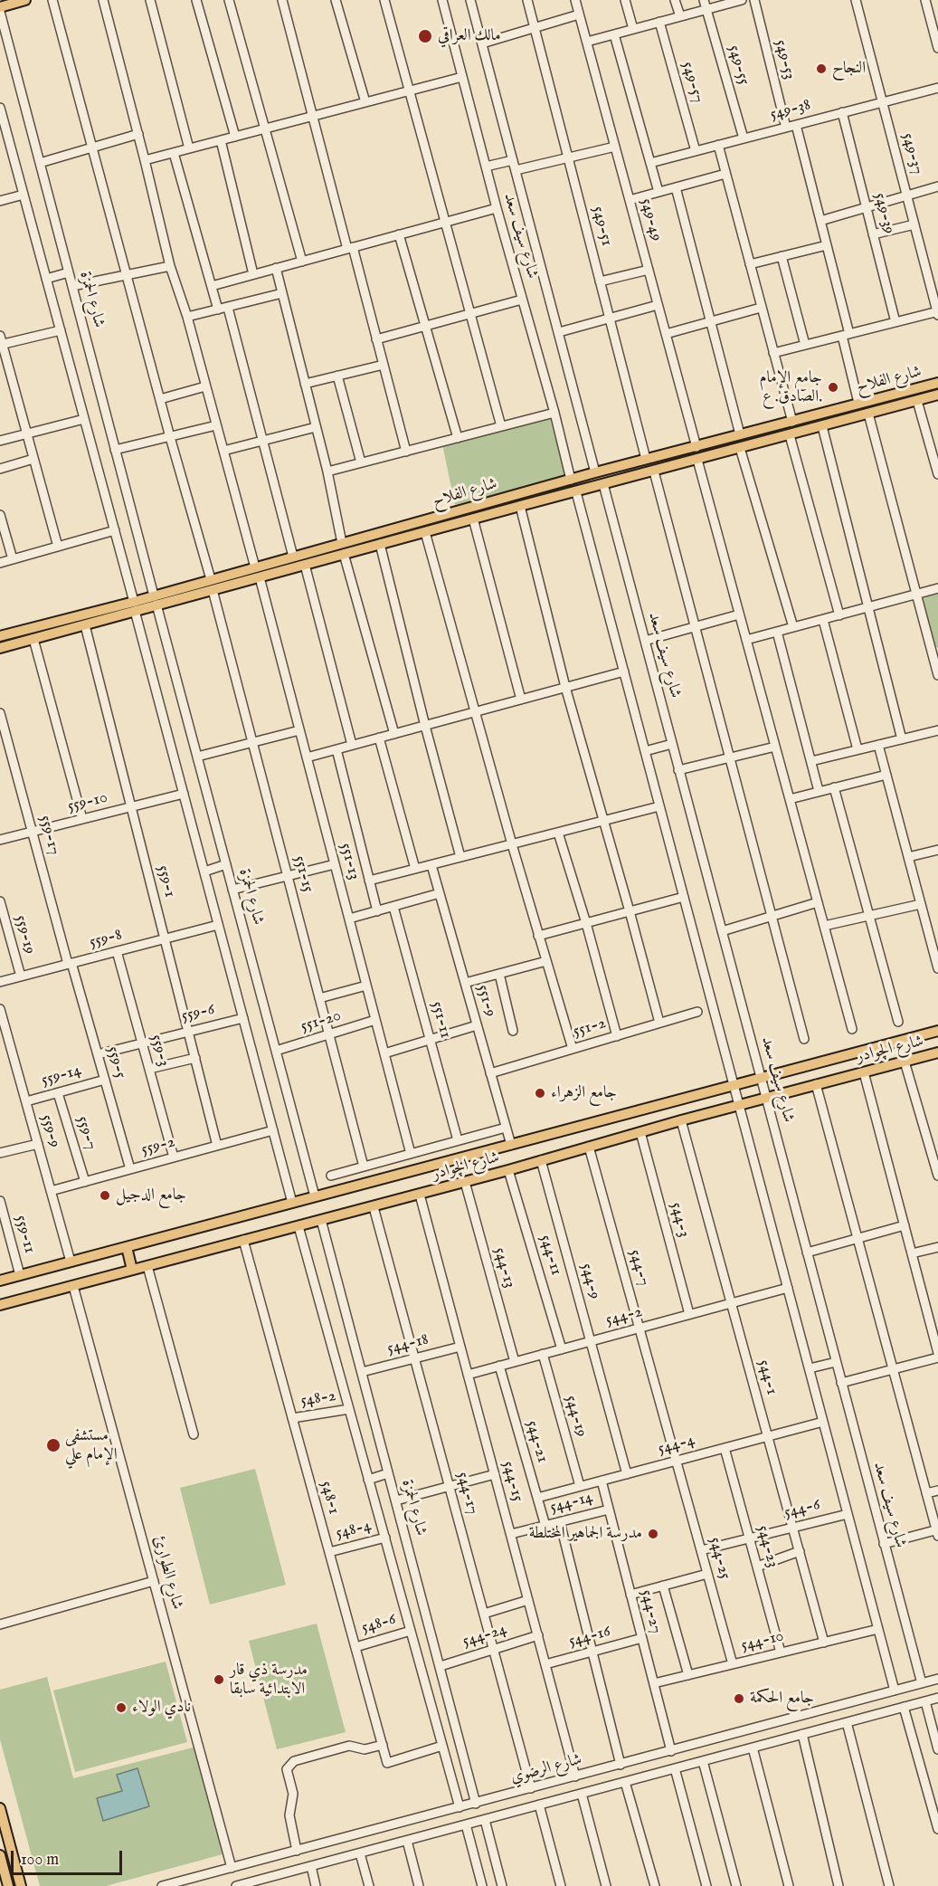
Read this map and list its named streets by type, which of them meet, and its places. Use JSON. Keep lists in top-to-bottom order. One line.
{"streets":{"main road":["شارع الفلاح","شارع الچوادر"],"street":["549-53","549-55","549-57","549-38","549-37","549-39","549-49","549-51","شارع سيف سعد","شارع الحمزة","559-10","559-17","551-13","551-15","559-1","559-19","559-8","551-9","559-6","551-11","551-20","551-2","559-3","559-5","559-14","559-9","559-7","559-2","544-3","559-11","544-11","544-13","544-7","544-9","544-2","544-18","544-1","548-2","544-19","544-21","544-4","544-15","544-17","548-1","544-14","544-6","548-4","544-23","544-25","شارع الطوارئ","544-27","548-6","544-24","544-16","544-10","شارع الرضوي"]},"crossings":[["549-53","549-38"],["549-55","549-38"],["549-57","549-38"],["549-38","549-37"],["549-38","549-39"],["549-49","شارع الفلاح"],["549-51","شارع الفلاح"],["شارع سيف سعد","شارع الفلاح"],["شارع سيف سعد","شارع الچوادر"],["شارع سيف سعد","شارع الرضوي"],["شارع الحمزة","شارع الفلاح"],["شارع الحمزة","551-20"],["شارع الحمزة","شارع الچوادر"],["شارع الحمزة","544-18"],["شارع الحمزة","544-24"],["شارع الحمزة","شارع الرضوي"],["شارع الفلاح","551-13"],["شارع الفلاح","551-15"],["شارع الفلاح","559-1"],["559-10","559-17"],["559-10","559-1"],["559-17","559-8"],["559-17","559-5"],["551-13","551-20"],["551-15","551-20"],["559-1","559-8"],["559-1","559-6"],["559-1","559-2"],["559-19","559-8"],["559-8","559-3"],["559-8","559-5"],["551-9","551-2"],["551-9","شارع الچوادر"],["559-6","559-3"],["559-6","559-5"],["شارع الچوادر","559-9"],["شارع الچوادر","544-3"],["شارع الچوادر","559-11"],["شارع الچوادر","544-11"],["شارع الچوادر","544-13"],["شارع الچوادر","544-7"],["شارع الچوادر","544-9"],["شارع الچوادر","544-1"],["شارع الچوادر","544-15"],["شارع الچوادر","544-17"],["شارع الچوادر","548-1"],["شارع الچوادر","شارع الطوارئ"],["559-3","559-2"],["559-5","559-14"],["559-5","559-2"],["559-14","559-9"],["559-14","559-7"],["559-9","559-2"],["559-7","559-2"],["544-3","544-2"],["544-11","544-2"],["544-13","544-2"],["544-7","544-2"],["544-7","544-4"],["544-7","544-25"],["544-9","544-2"],["544-9","544-4"],["544-2","544-1"],["544-2","544-19"],["544-2","544-21"],["544-2","544-15"],["544-18","544-15"],["544-18","544-17"],["544-1","544-4"],["544-1","544-6"],["544-1","544-10"],["548-2","548-1"],["544-19","544-4"],["544-21","544-4"],["544-21","544-14"],["544-4","544-23"],["544-4","544-25"],["544-4","544-27"],["544-15","544-14"],["544-15","544-24"],["544-15","544-16"],["544-15","شارع الرضوي"],["544-17","544-24"],["544-17","شارع الرضوي"],["548-1","548-4"],["548-1","548-6"],["544-14","544-27"],["544-6","544-23"],["544-6","544-25"],["544-23","544-10"],["544-25","544-10"],["شارع الطوارئ","شارع الرضوي"],["544-27","544-16"],["544-27","544-10"],["544-27","شارع الرضوي"]],"places":["مالك العراقي","النجاح","جامع الإمام الصادق. ع.","جامع الزهراء","جامع الدجيل","مستشفى الإمام علي","مدرسة الجماهير المختلطة","مدرسة ذي قار الابتدائية سابقا","جامع الحكمة","نادي الولاء"],"scale_bar":"100 m"}
